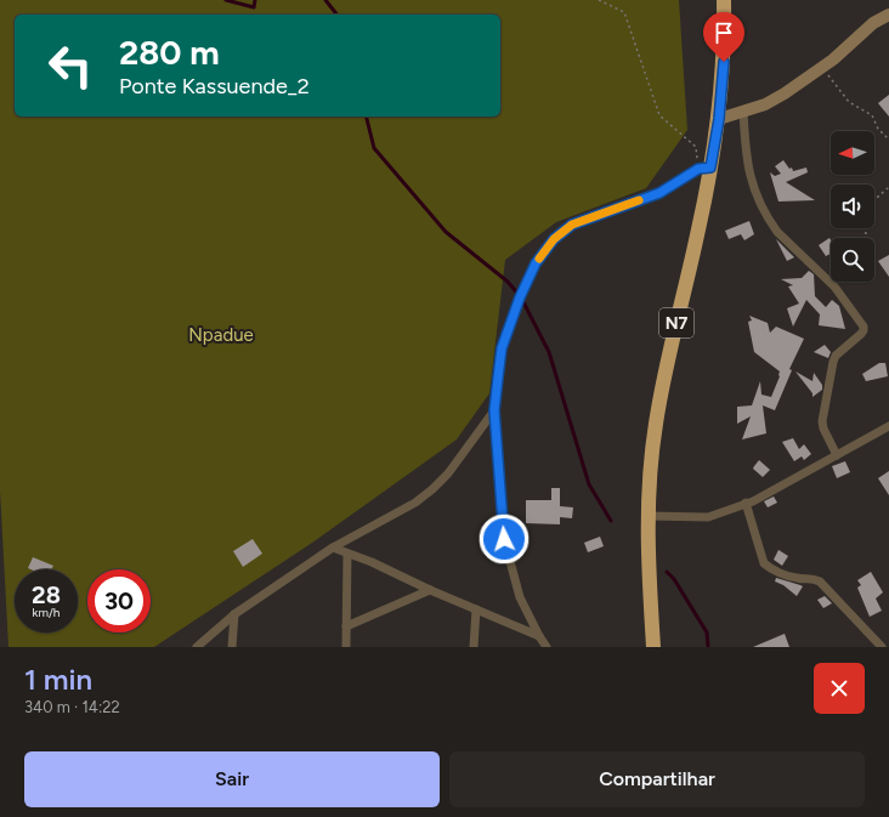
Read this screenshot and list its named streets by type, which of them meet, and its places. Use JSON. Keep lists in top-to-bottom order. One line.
{"streets":{"highway":["N7"]},"parks":["Npadue"],"north":"left","page":{"turn":["280 m","Ponte Kassuende_2"],"speed":"28 km/h","limit":"30","heading":["1 min","340 m · 14:22"],"buttons":["Sair","Compartilhar"]}}
